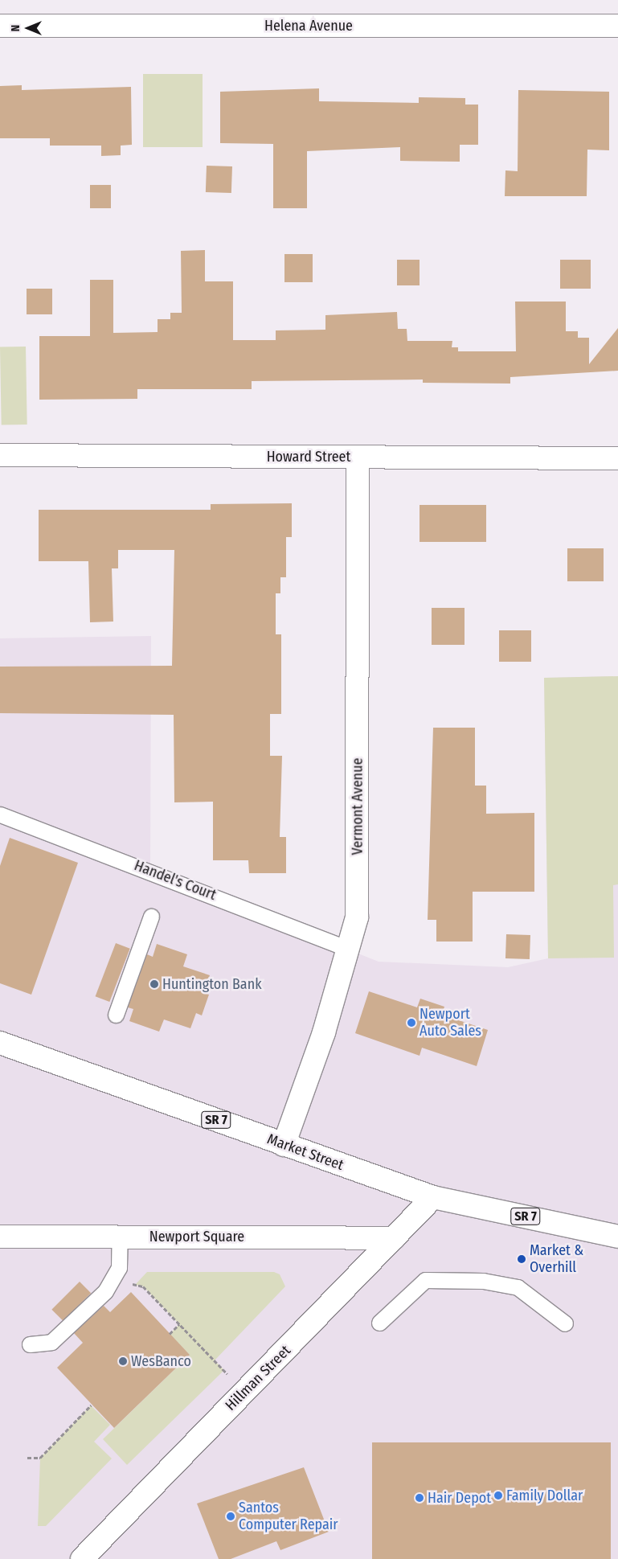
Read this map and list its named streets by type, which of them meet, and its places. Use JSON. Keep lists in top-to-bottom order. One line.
{"streets":{"street":["Helena Avenue","Howard Street","Vermont Avenue","SR 7","Market Street","Newport Square","Hillman Street"],"lane":["Handel's Court"]},"crossings":[["Howard Street","Vermont Avenue"],["Vermont Avenue","Handel's Court"],["Vermont Avenue","Market Street"],["Market Street","Hillman Street"],["Newport Square","Hillman Street"]],"places":["Huntington Bank","Newport Auto Sales","Market & Overhill","WesBanco","Family Dollar","Hair Depot","Santos Computer Repair"],"north":"left"}
